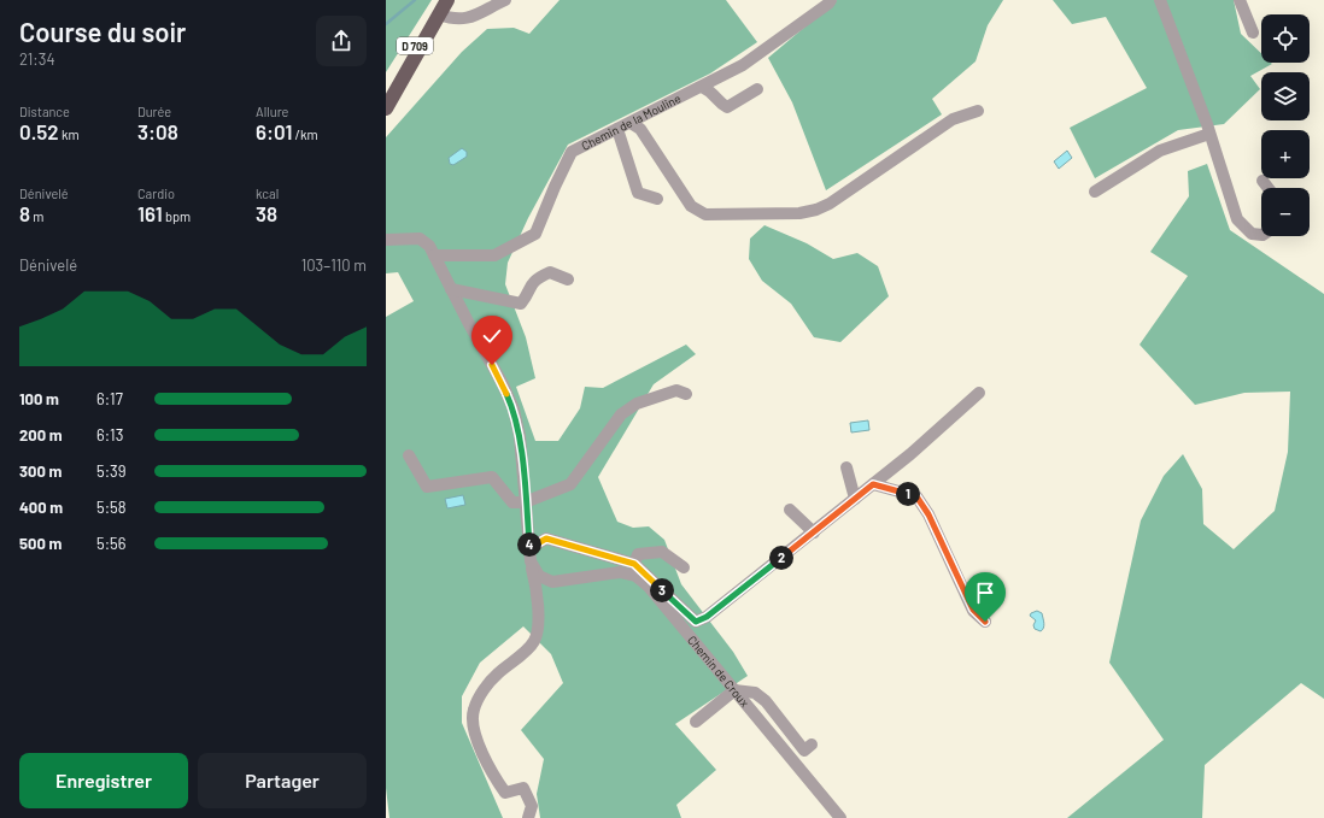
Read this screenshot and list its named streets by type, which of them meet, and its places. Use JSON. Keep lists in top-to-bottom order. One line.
{"streets":{"main road":["D 709"],"street":["Chemin de la Mouline","Chemin de Croux"]},"page":{"heading":["Course du soir","21:34"],"map_buttons":["+","−"],"stats":[["Distance","0.52 km"],["Durée","3:08"],["Allure","6:01 /km"],["Dénivelé","8 m"],["Cardio","161 bpm"],["kcal","38"]],"chart":["Dénivelé","103–110 m"],"list":[{"name":"100 m","note":"6:17"},{"name":"200 m","note":"6:13"},{"name":"300 m","note":"5:39"},{"name":"400 m","note":"5:58"},{"name":"500 m","note":"5:56"}],"pins":["1","4","2","3"],"buttons":["Enregistrer","Partager"]}}
